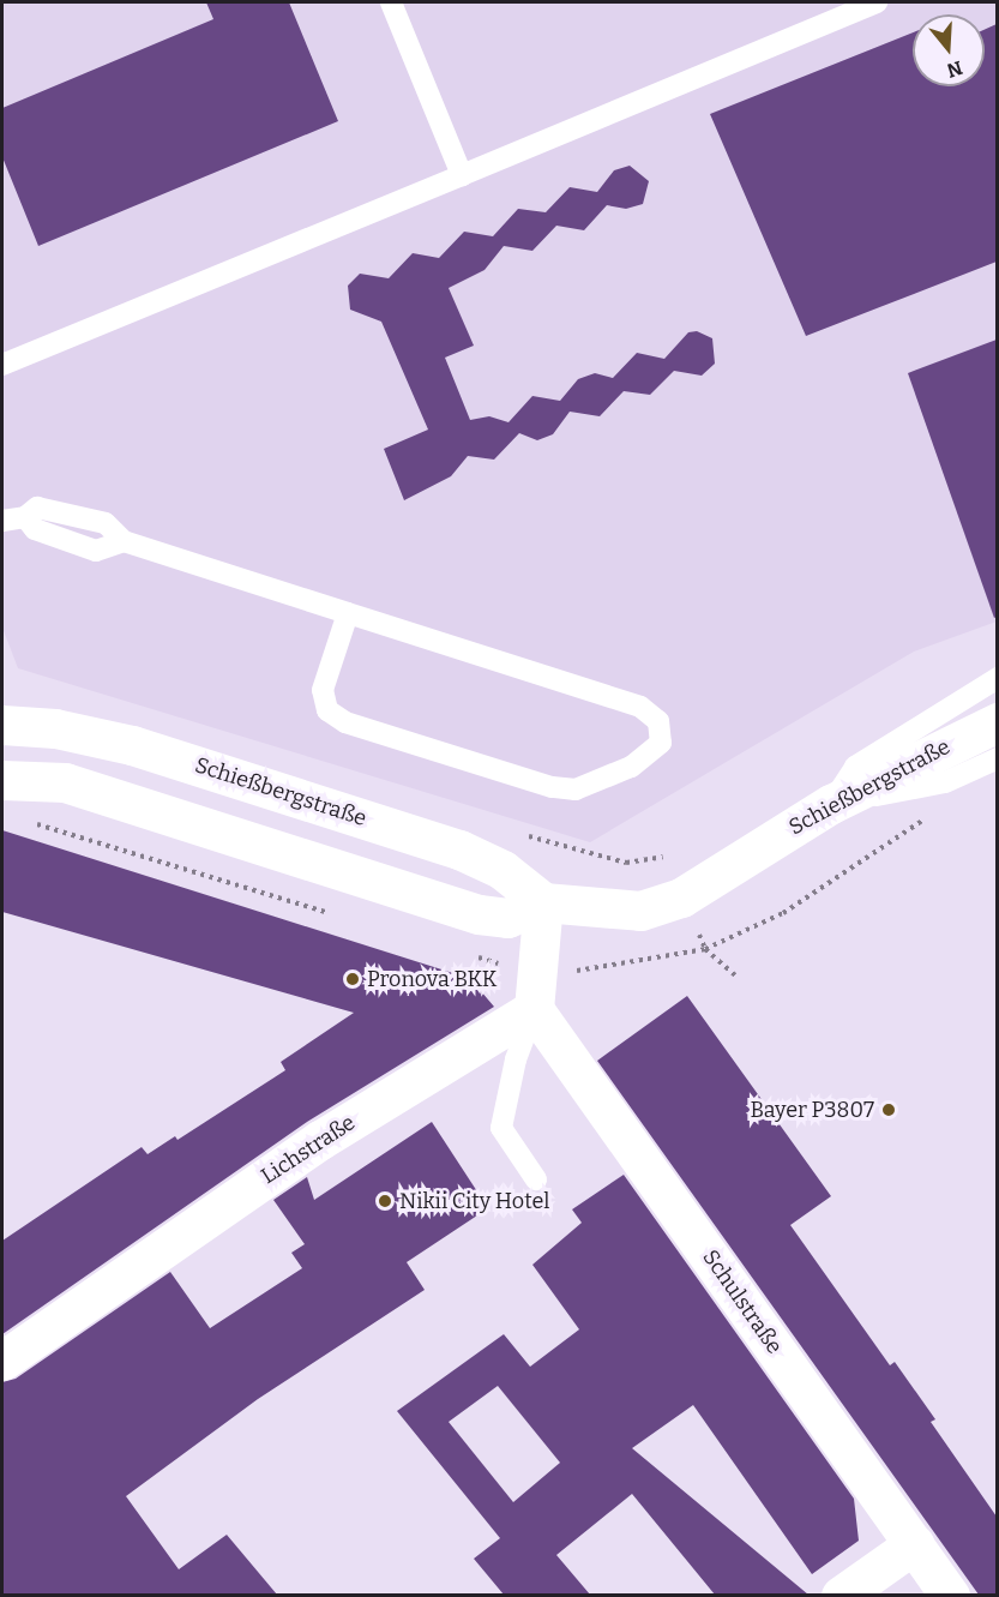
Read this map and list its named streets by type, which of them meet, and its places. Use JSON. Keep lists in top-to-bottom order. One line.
{"streets":{"main road":["Schießbergstraße","Lichstraße","Schulstraße"]},"crossings":[["Lichstraße","Schulstraße"]],"places":["Pronova BKK","Bayer P3807","Nikii City Hotel"],"north":"bottom"}
